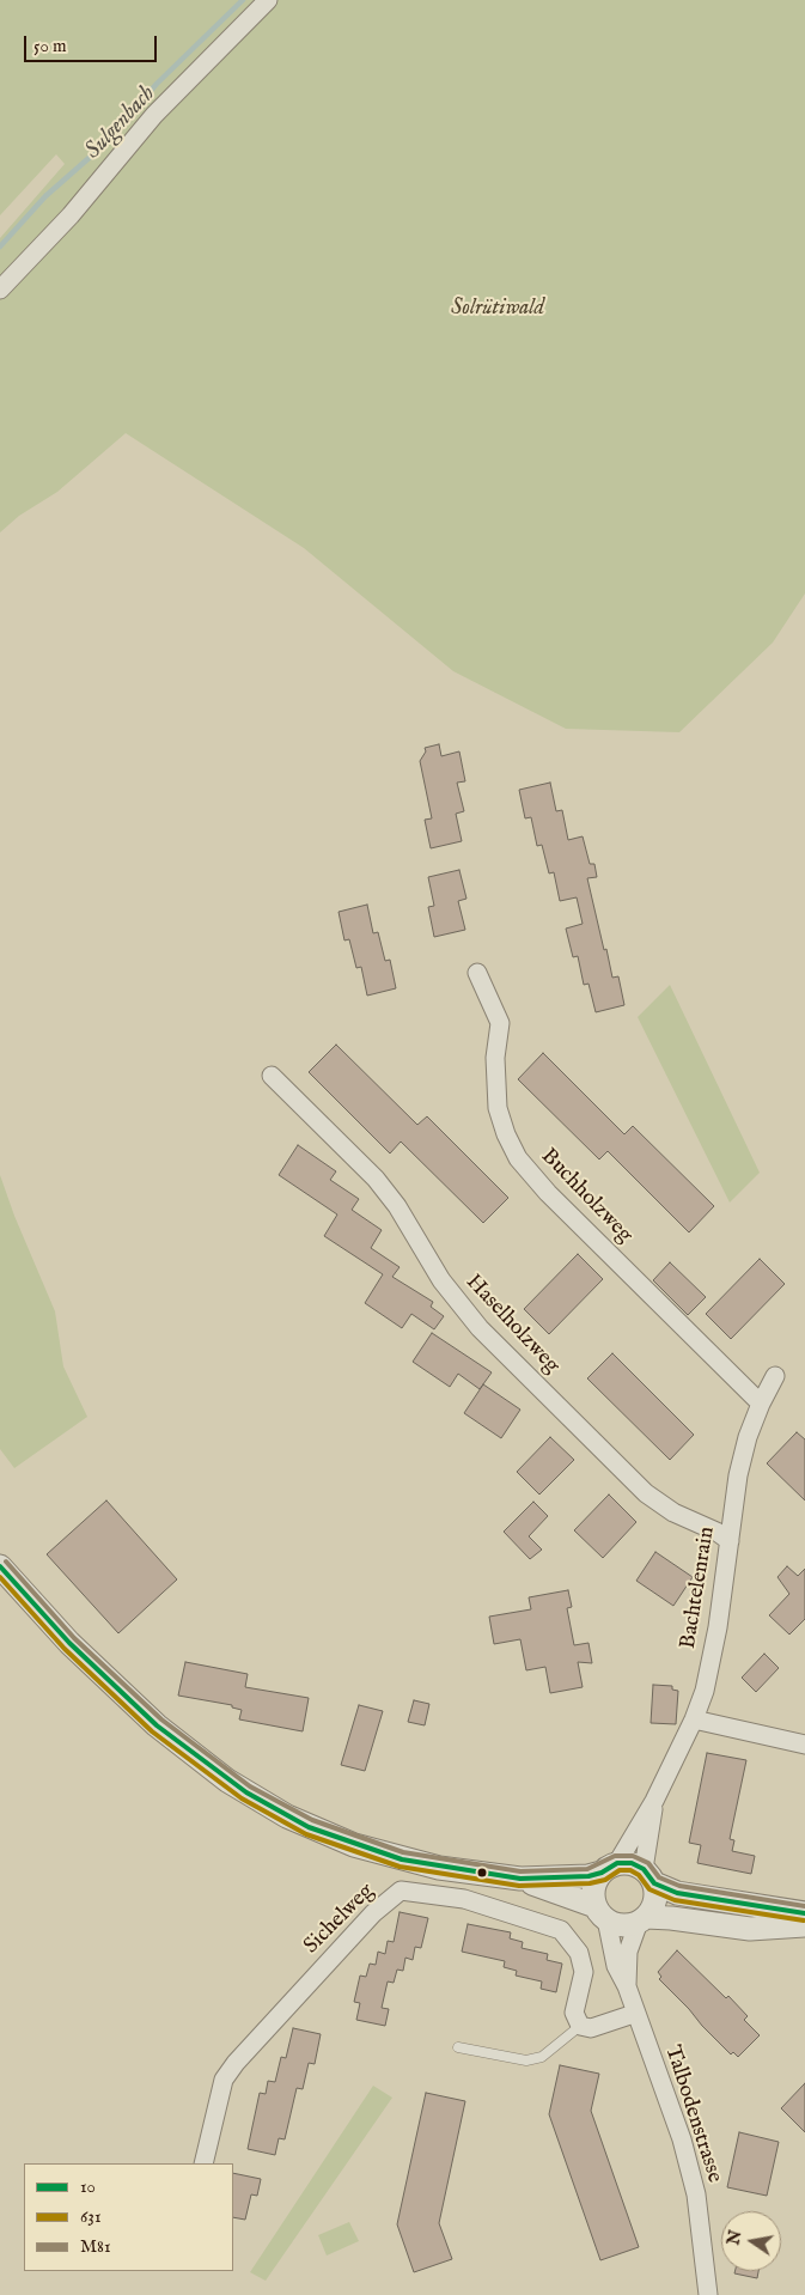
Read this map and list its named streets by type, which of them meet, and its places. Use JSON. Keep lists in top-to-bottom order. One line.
{"streets":{"street":["Buchholzweg","Haselholzweg","Bachtelenrain","Sichelweg","Talbodenstrasse"]},"crossings":[["Buchholzweg","Bachtelenrain"],["Haselholzweg","Bachtelenrain"],["Bachtelenrain","Talbodenstrasse"]],"water":["Sulgenbach"],"parks":["Solrütiwald"],"lines":["transit line M81","transit line 10","transit line 631"],"legend":["10","631","M81"],"scale_bar":"50 m","north":"left"}
